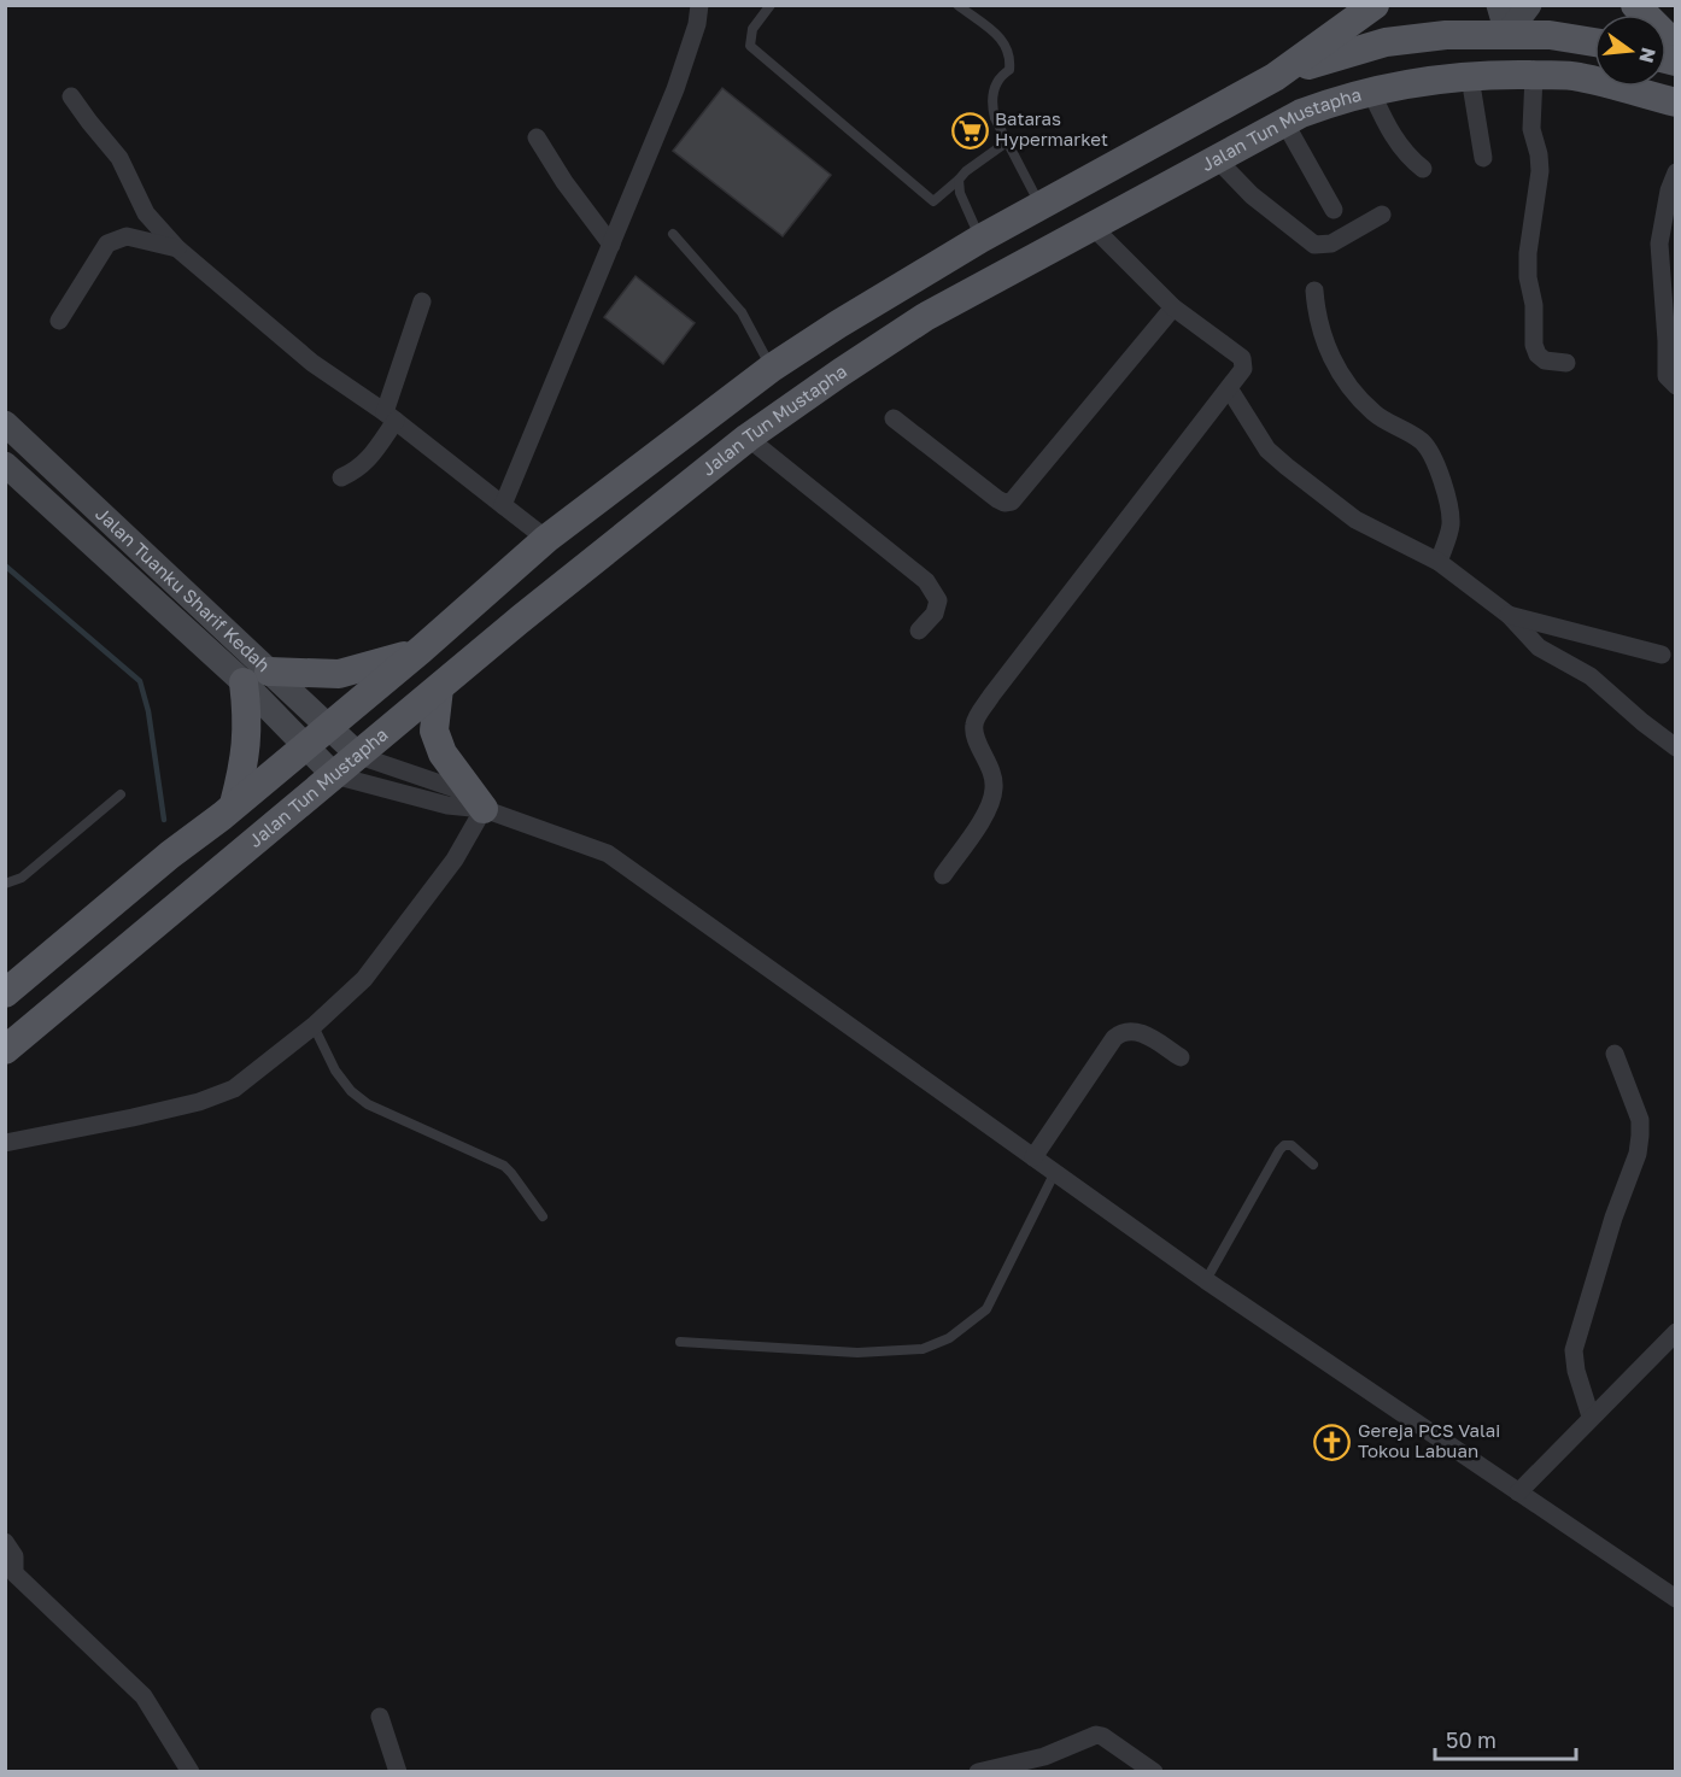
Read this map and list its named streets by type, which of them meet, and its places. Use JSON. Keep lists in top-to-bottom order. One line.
{"streets":{"main road":["Jalan Tun Mustapha","Jalan Tuanku Sharif Kedah"]},"crossings":[["Jalan Tun Mustapha","Jalan Tuanku Sharif Kedah"]],"places":{"supermarket":["Bataras Hypermarket"],"church":["Gereja PCS Valai Tokou Labuan"]},"scale_bar":"50 m","north":"right"}
